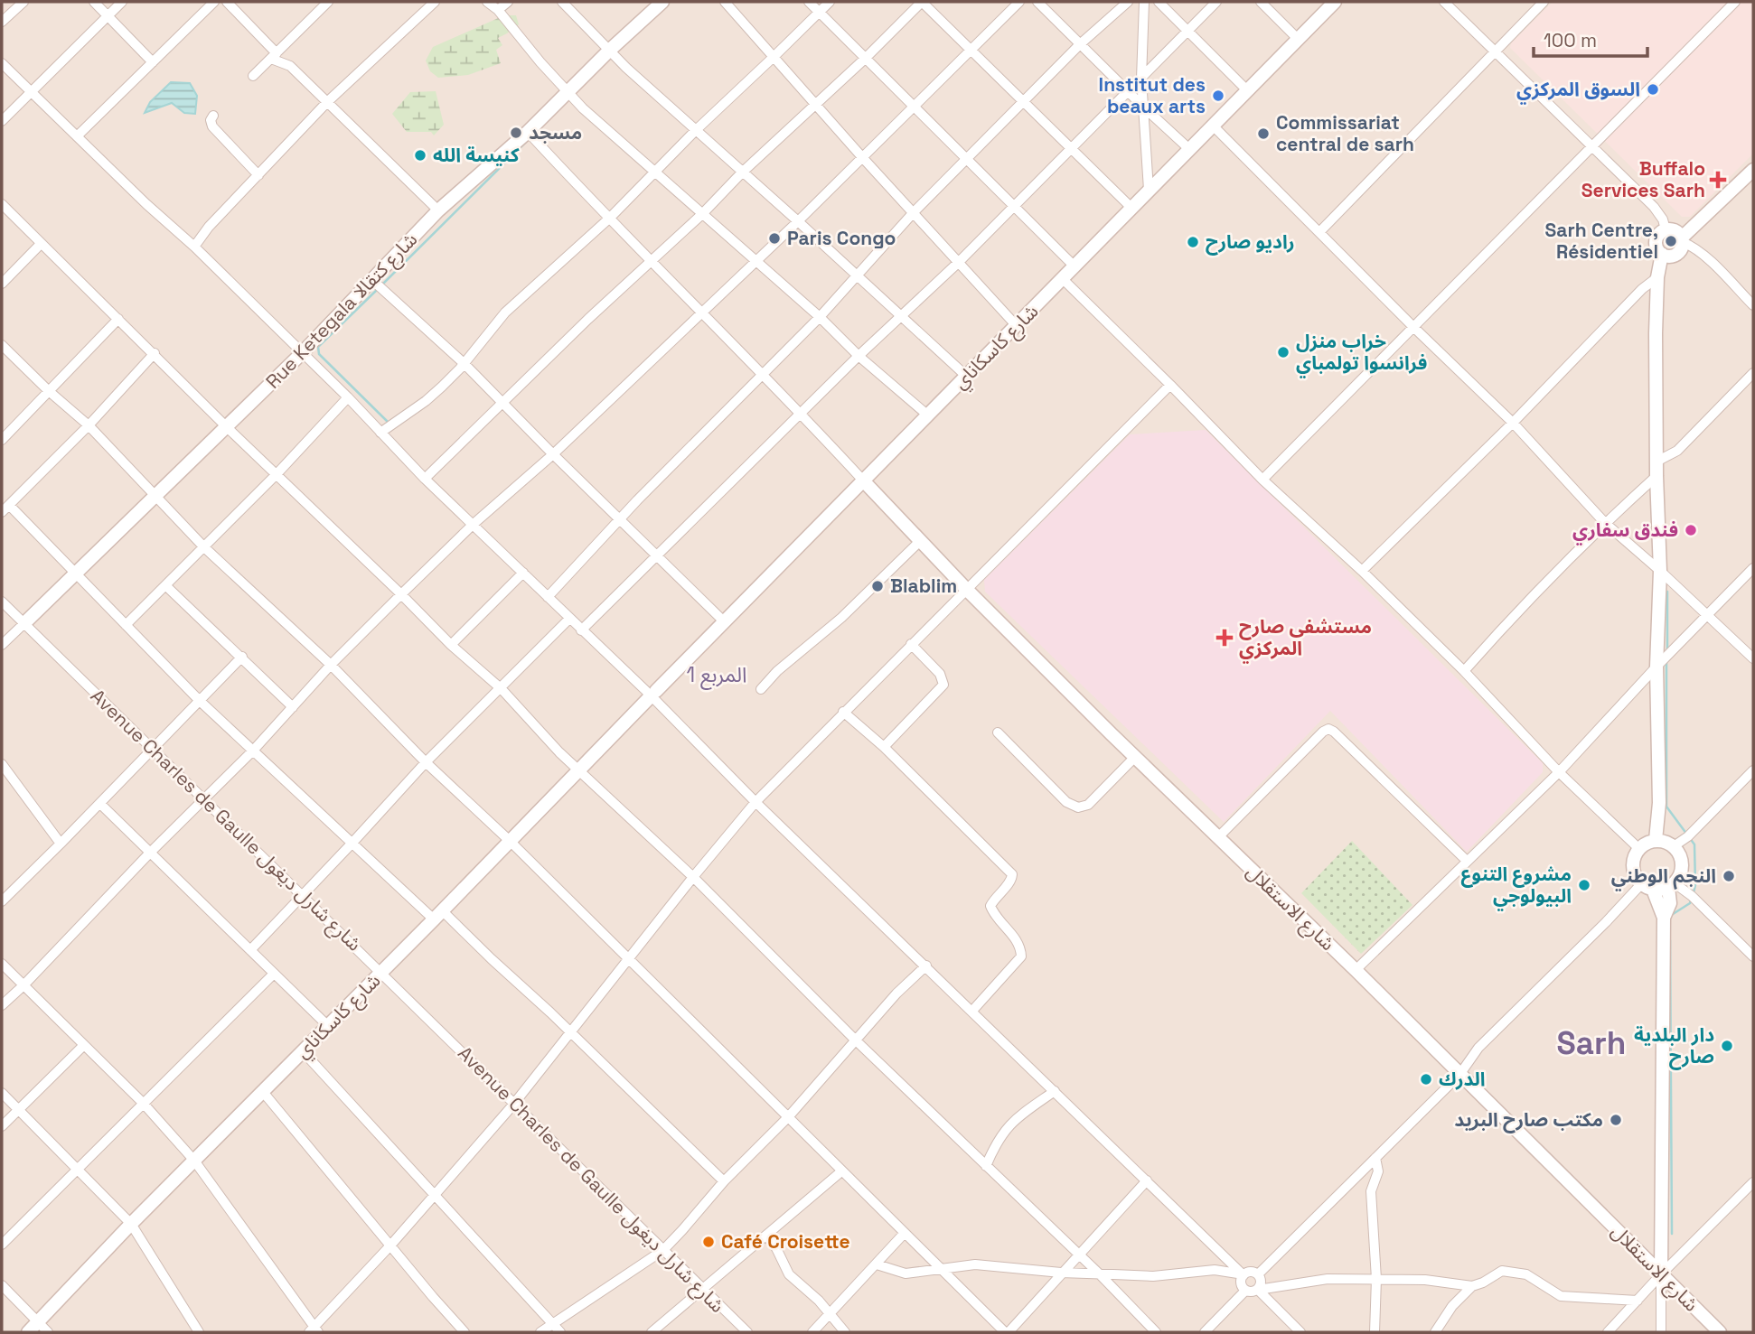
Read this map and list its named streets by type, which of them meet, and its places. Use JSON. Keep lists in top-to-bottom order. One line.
{"streets":{"street":["Rue Ketegala شارع كتقالا","شارع كاسكاناي","Avenue Charles de Gaulle شارع شارل ديغول","شارع الاستقلال"]},"crossings":[["Rue Ketegala شارع كتقالا","Avenue Charles de Gaulle شارع شارل ديغول"],["شارع كاسكاناي","Avenue Charles de Gaulle شارع شارل ديغول"],["شارع كاسكاناي","شارع الاستقلال"]],"districts":["المربع 1","Sarh"],"places":{"other":["السوق المركزي","Institut des beaux arts","مسجد","Commissariat central de sarh","كنيسة الله","Paris Congo","Sarh Centre, Résidentiel","راديو صارح","خراب منزل فرانسوا تولمباي","فندق سفاري","Blablim","النجم الوطني","مشروع التنوع البيولوجي","دار البلدية صارح","الدرك","مكتب صارح البريد","Café Croisette"],"health":["Buffalo Services Sarh","مستشفى صارح المركزي"]},"scale_bar":"100 m"}
